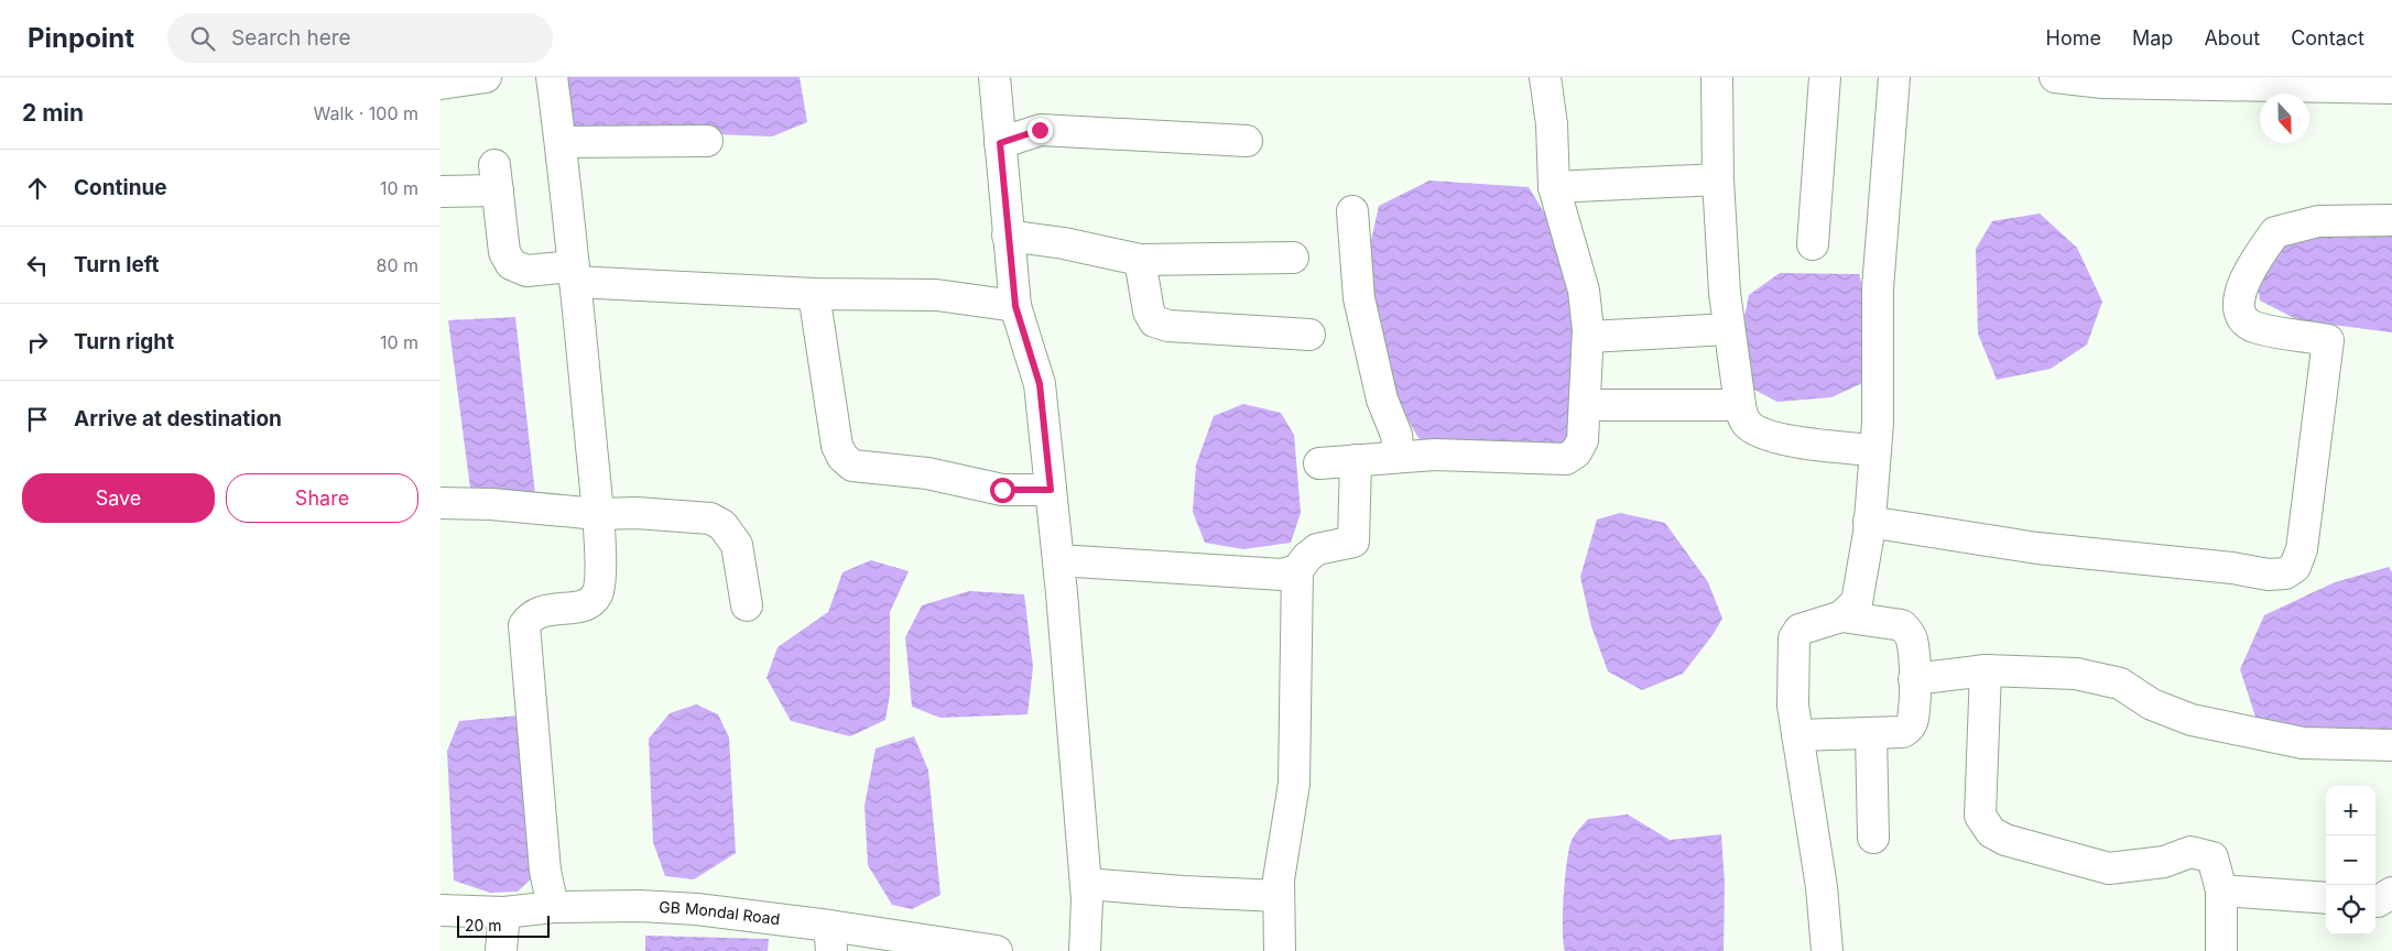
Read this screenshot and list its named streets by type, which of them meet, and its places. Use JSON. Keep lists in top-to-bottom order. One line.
{"streets":{"street":["GB Mondal Road"]},"scale_bar":"20 m","north":"bottom","page":{"header":"Pinpoint","search":"Search here","nav":["Home","Map","About","Contact"],"heading":["2 min","Walk · 100 m"],"list":[["Continue","10 m"],["Turn left","80 m"],["Turn right","10 m"],"Arrive at destination"],"buttons":["Save","Share"],"map_buttons":["+","−"],"scale":"20 m"}}
